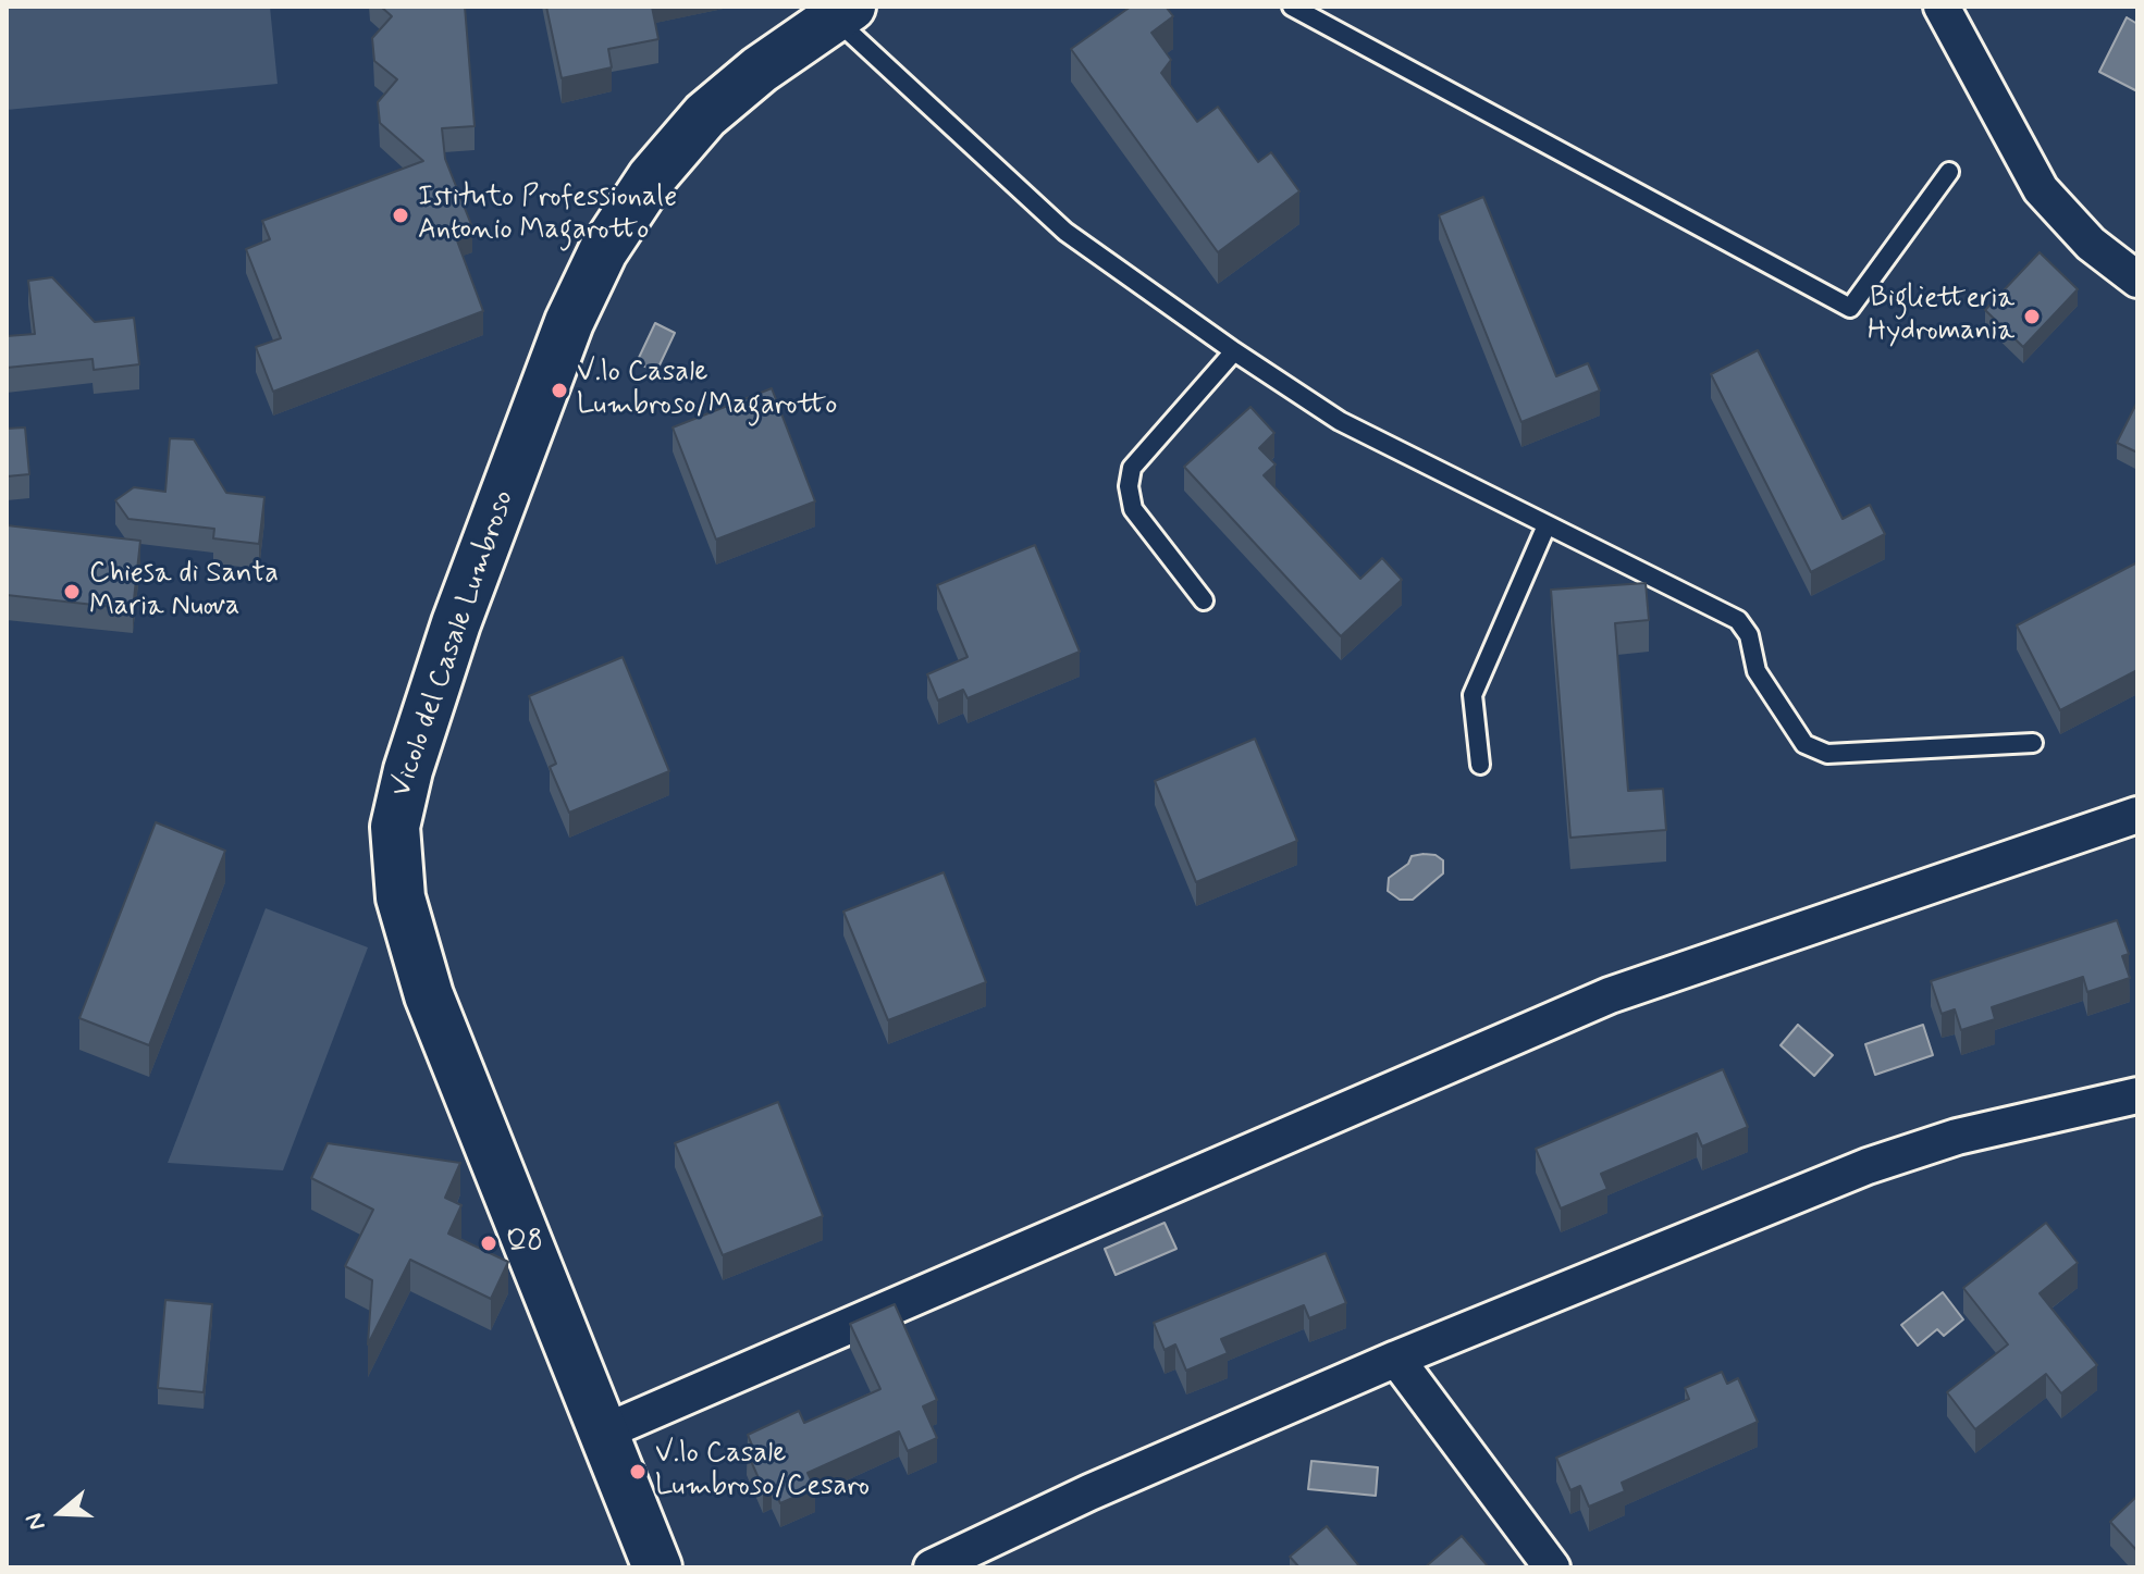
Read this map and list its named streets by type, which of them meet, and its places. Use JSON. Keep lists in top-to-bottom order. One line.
{"streets":{"street":["Vicolo del Casale Lumbroso"]},"places":["Istituto Professionale Antonio Magarotto","Biglietteria Hydromania","V.lo Casale Lumbroso/Magarotto","Chiesa di Santa Maria Nuova","Q8","V.lo Casale Lumbroso/Cesaro"],"north":"left"}
